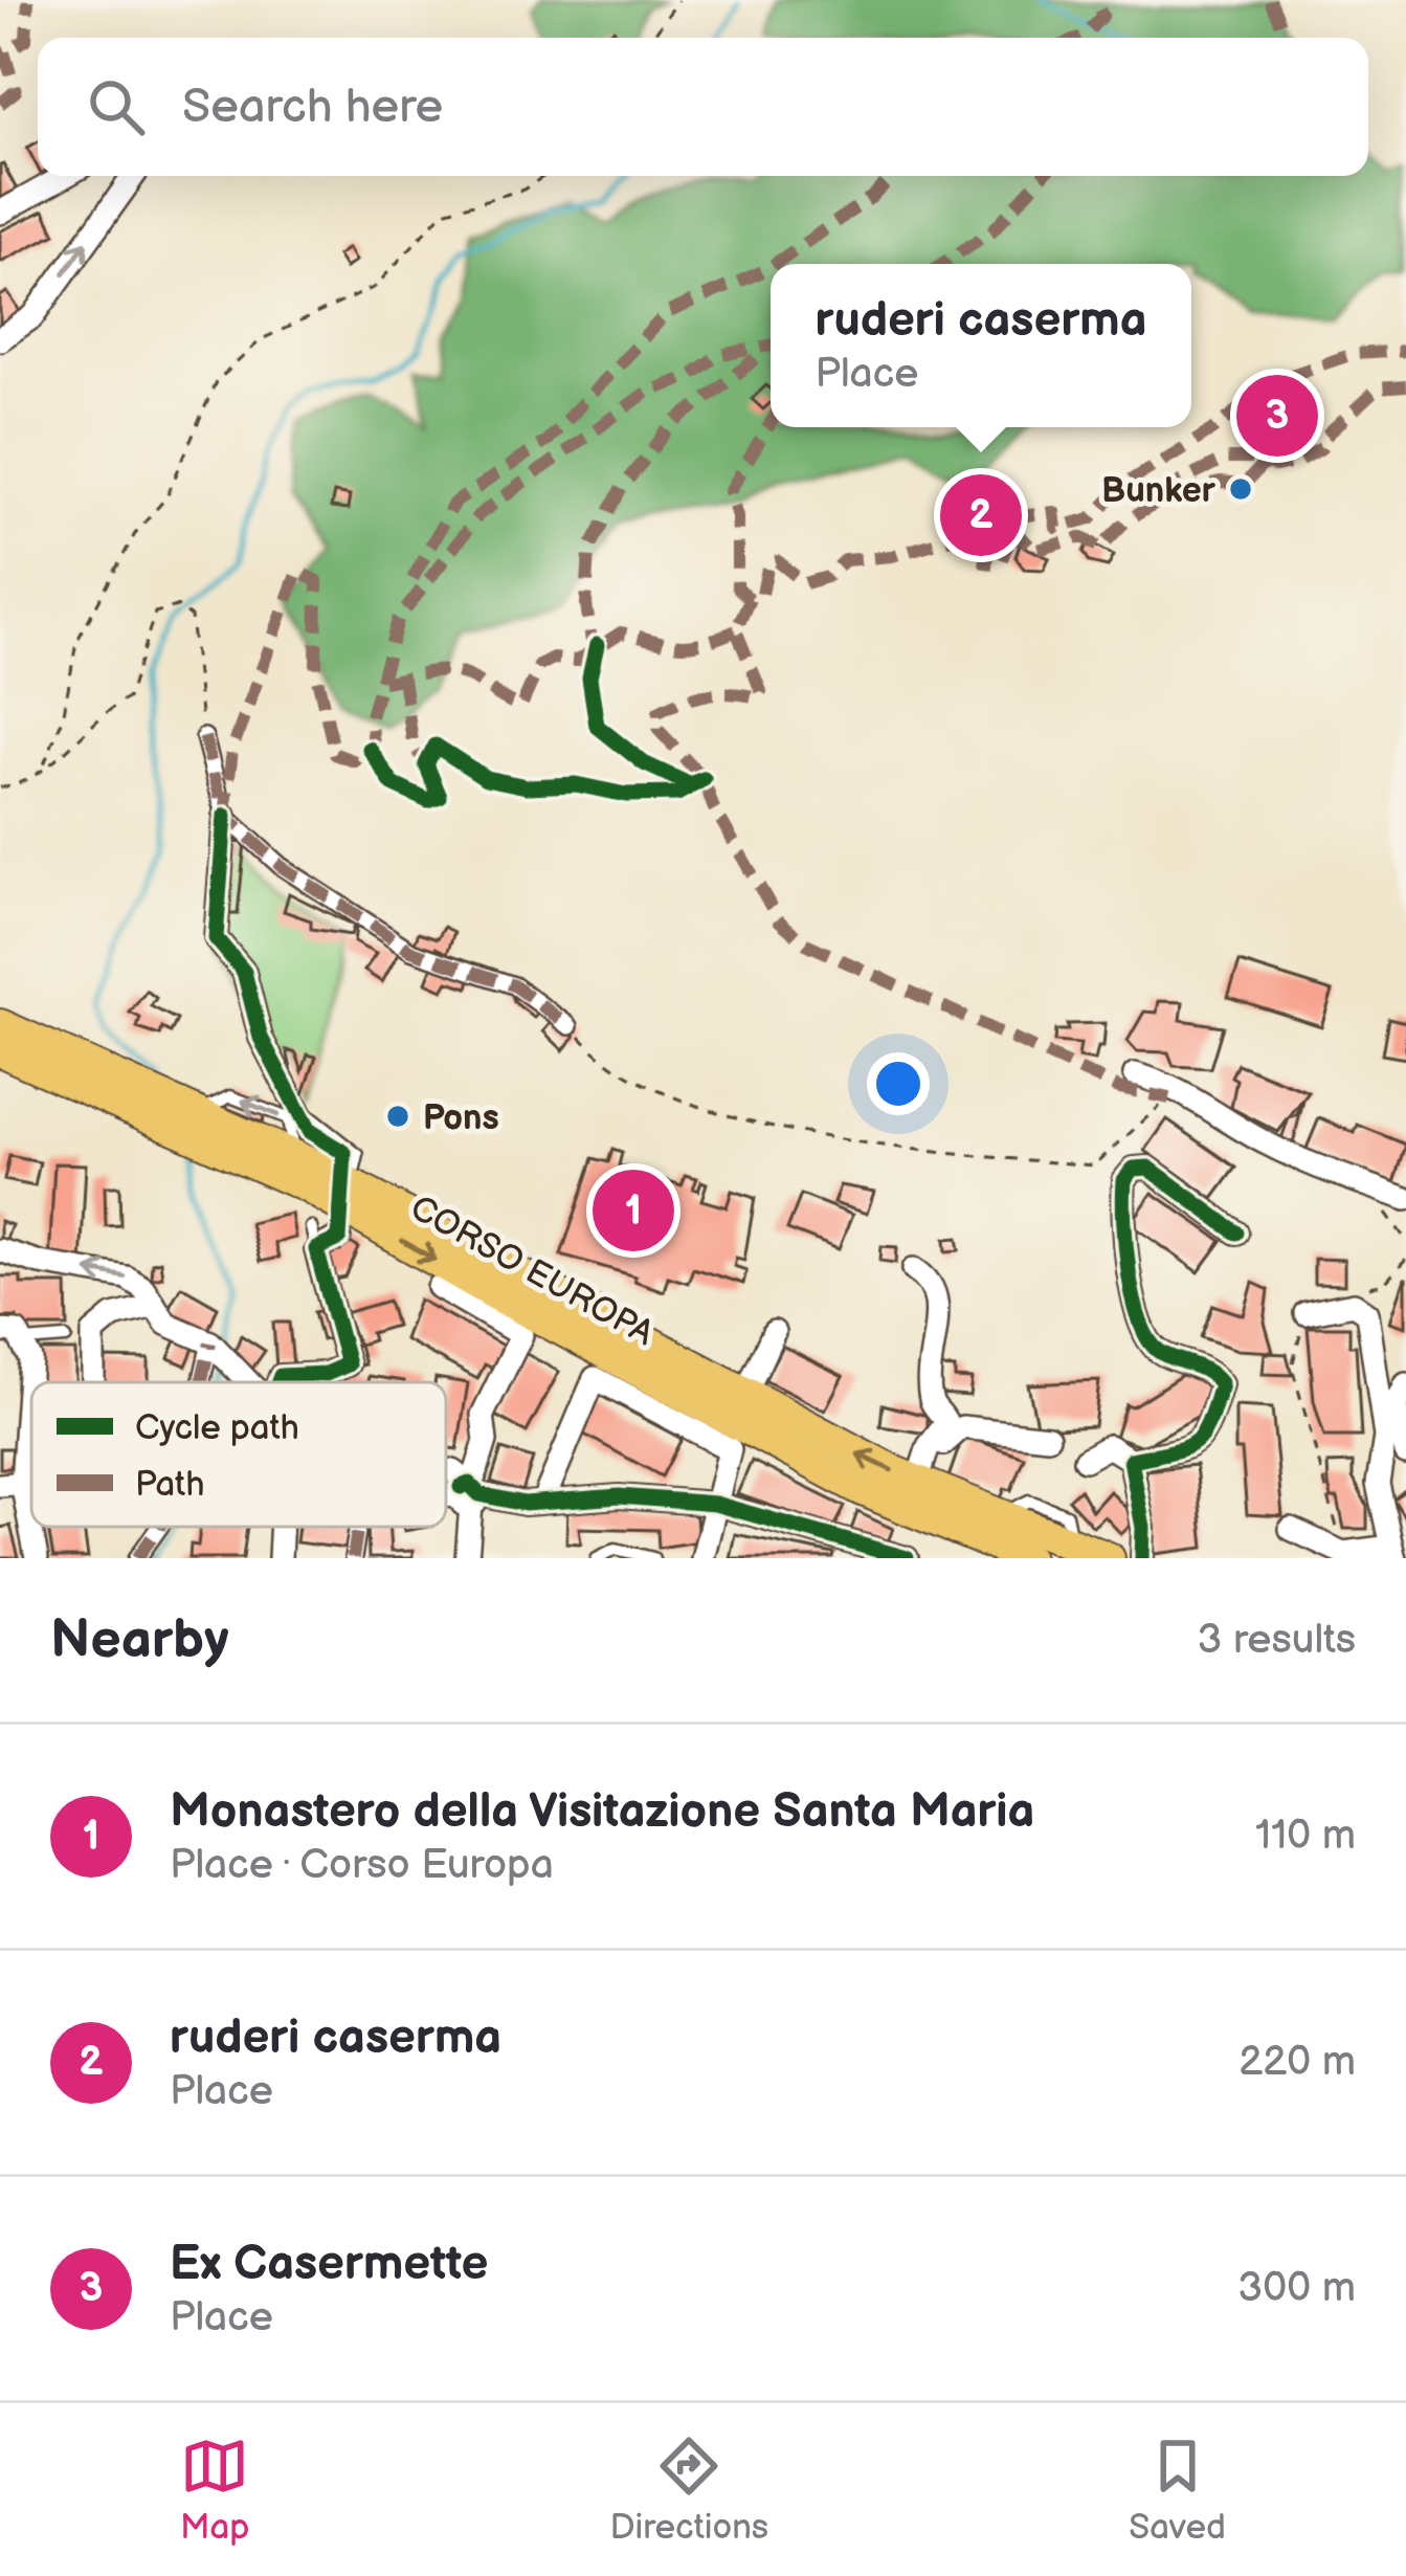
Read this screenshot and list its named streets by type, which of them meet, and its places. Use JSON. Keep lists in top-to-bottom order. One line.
{"streets":{"main road":["CORSO EUROPA"]},"places":["Bunker","Pons"],"legend":["Cycle path","Path"],"page":{"search":"Search here","popup":["ruderi caserma","Place"],"pins":["3","2","1"],"heading":["Nearby","3 results"],"list":[{"mark":"1","name":"Monastero della Visitazione Santa Maria","note":"Place · Corso Europa","value":"110 m"},{"mark":"2","name":"ruderi caserma","note":"Place","value":"220 m"},{"mark":"3","name":"Ex Casermette","note":"Place","value":"300 m"}],"nav":["Map","Directions","Saved"]}}
